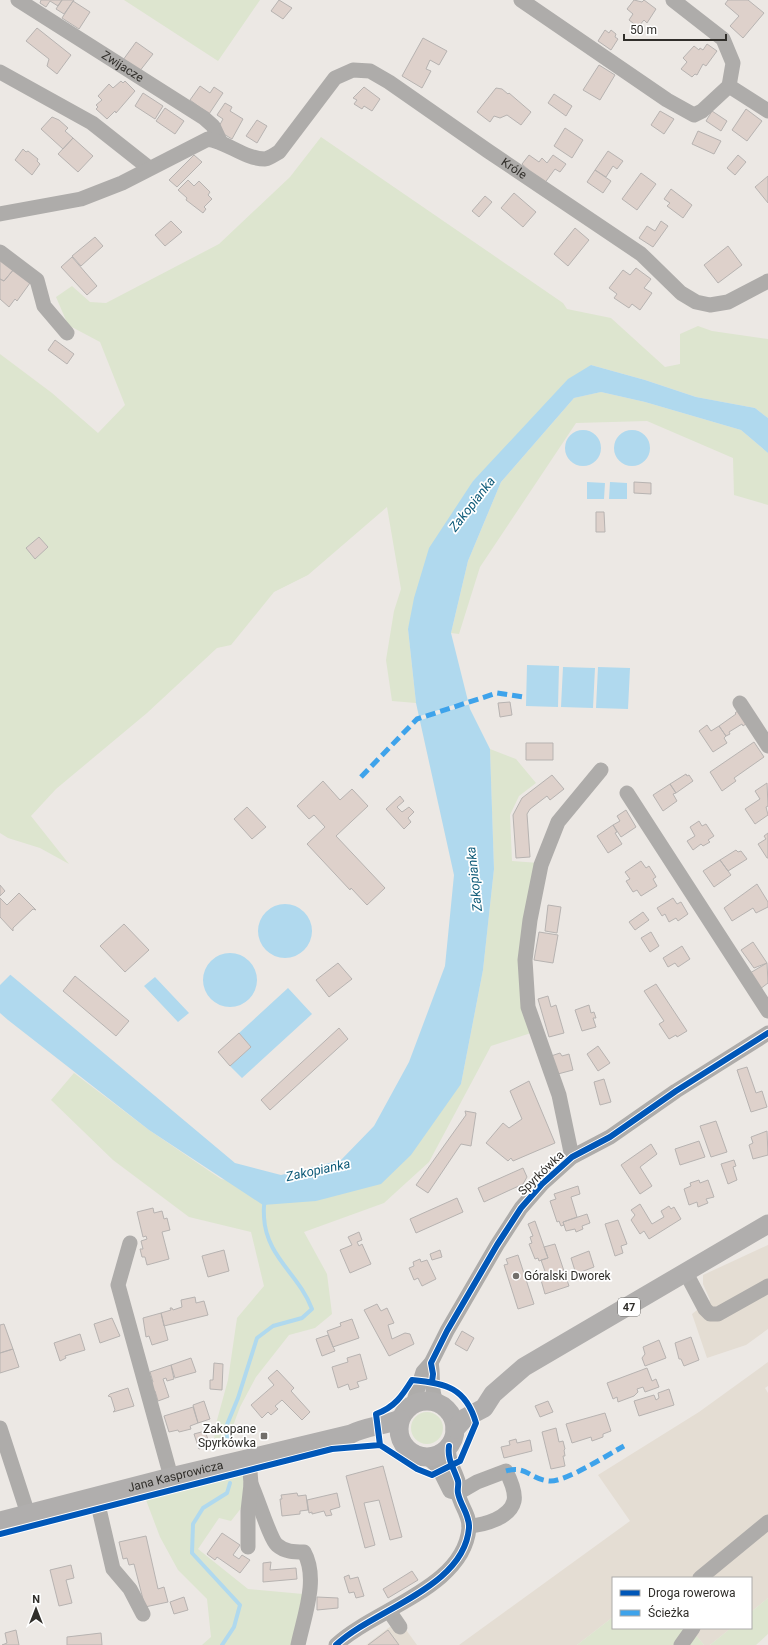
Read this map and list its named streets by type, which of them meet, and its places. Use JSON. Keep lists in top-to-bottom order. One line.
{"streets":{"main road":["47","Jana Kasprowicza"],"street":["Zwijacze","Króle","Spyrkówka"]},"crossings":[["Zwijacze","Króle"],["Spyrkówka","47"],["Spyrkówka","Jana Kasprowicza"],["47","Jana Kasprowicza"]],"water":["Zakopianka"],"places":{"other":["Góralski Dworek"],"transit":["Zakopane Spyrkówka"]},"legend":["Droga rowerowa","Ścieżka"],"scale_bar":"50 m","north":"top"}
